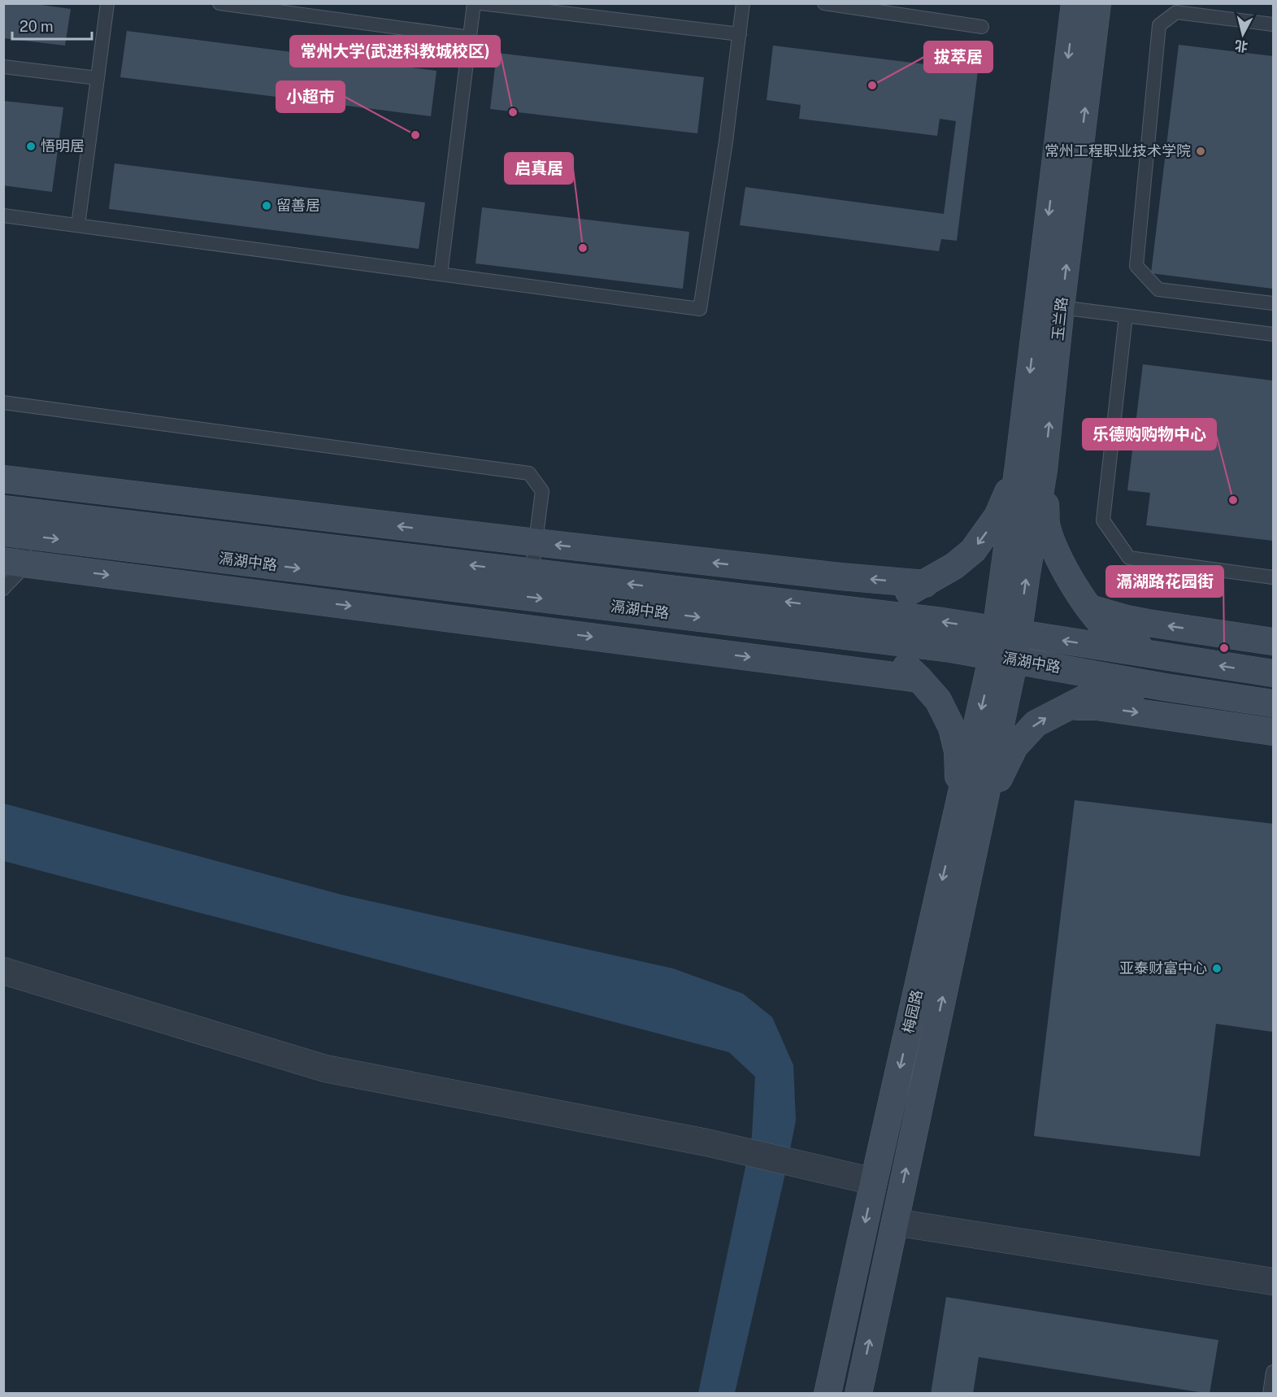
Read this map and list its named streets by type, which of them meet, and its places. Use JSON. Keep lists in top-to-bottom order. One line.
{"streets":{"street":["玉兰路","滆湖中路","梅园路"]},"crossings":[["玉兰路","滆湖中路"],["玉兰路","梅园路"],["滆湖中路","梅园路"]],"places":["拔萃居","常州大学(武进科教城校区)","小超市","悟明居","常州工程职业技术学院","留善居","启真居","乐德购购物中心","滆湖路花园街","亚泰财富中心"],"scale_bar":"20 m","north":"bottom"}
